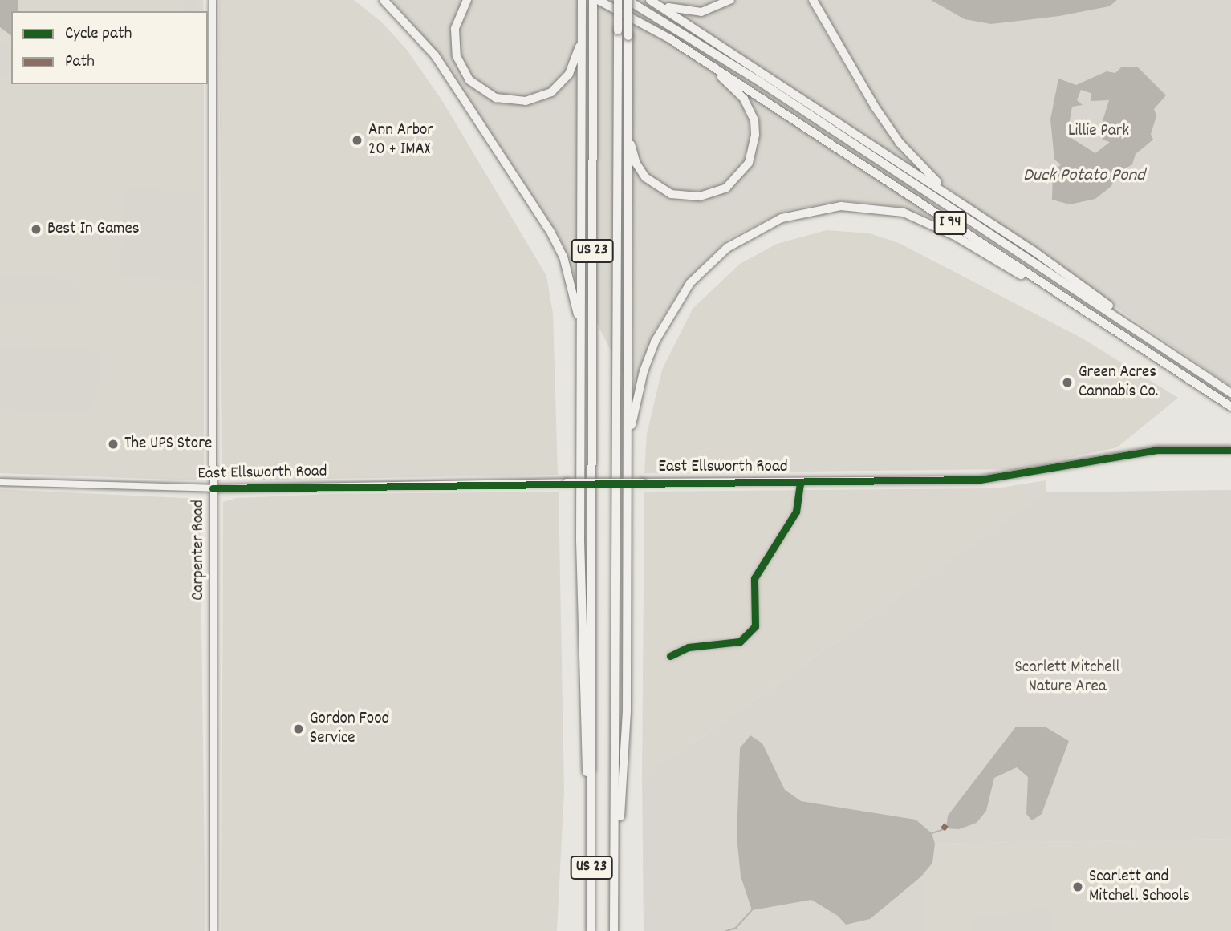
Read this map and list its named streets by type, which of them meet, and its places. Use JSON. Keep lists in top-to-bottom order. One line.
{"streets":{"highway":["I 94","US 23"],"main road":["East Ellsworth Road","Carpenter Road"]},"crossings":[["East Ellsworth Road","Carpenter Road"]],"water":["Duck Potato Pond"],"parks":["Lillie Park","Scarlett Mitchell Nature Area"],"places":["Ann Arbor 20 + IMAX","Best In Games","Green Acres Cannabis Co.","The UPS Store","Gordon Food Service","Scarlett and Mitchell Schools"],"legend":["Cycle path","Path"]}
